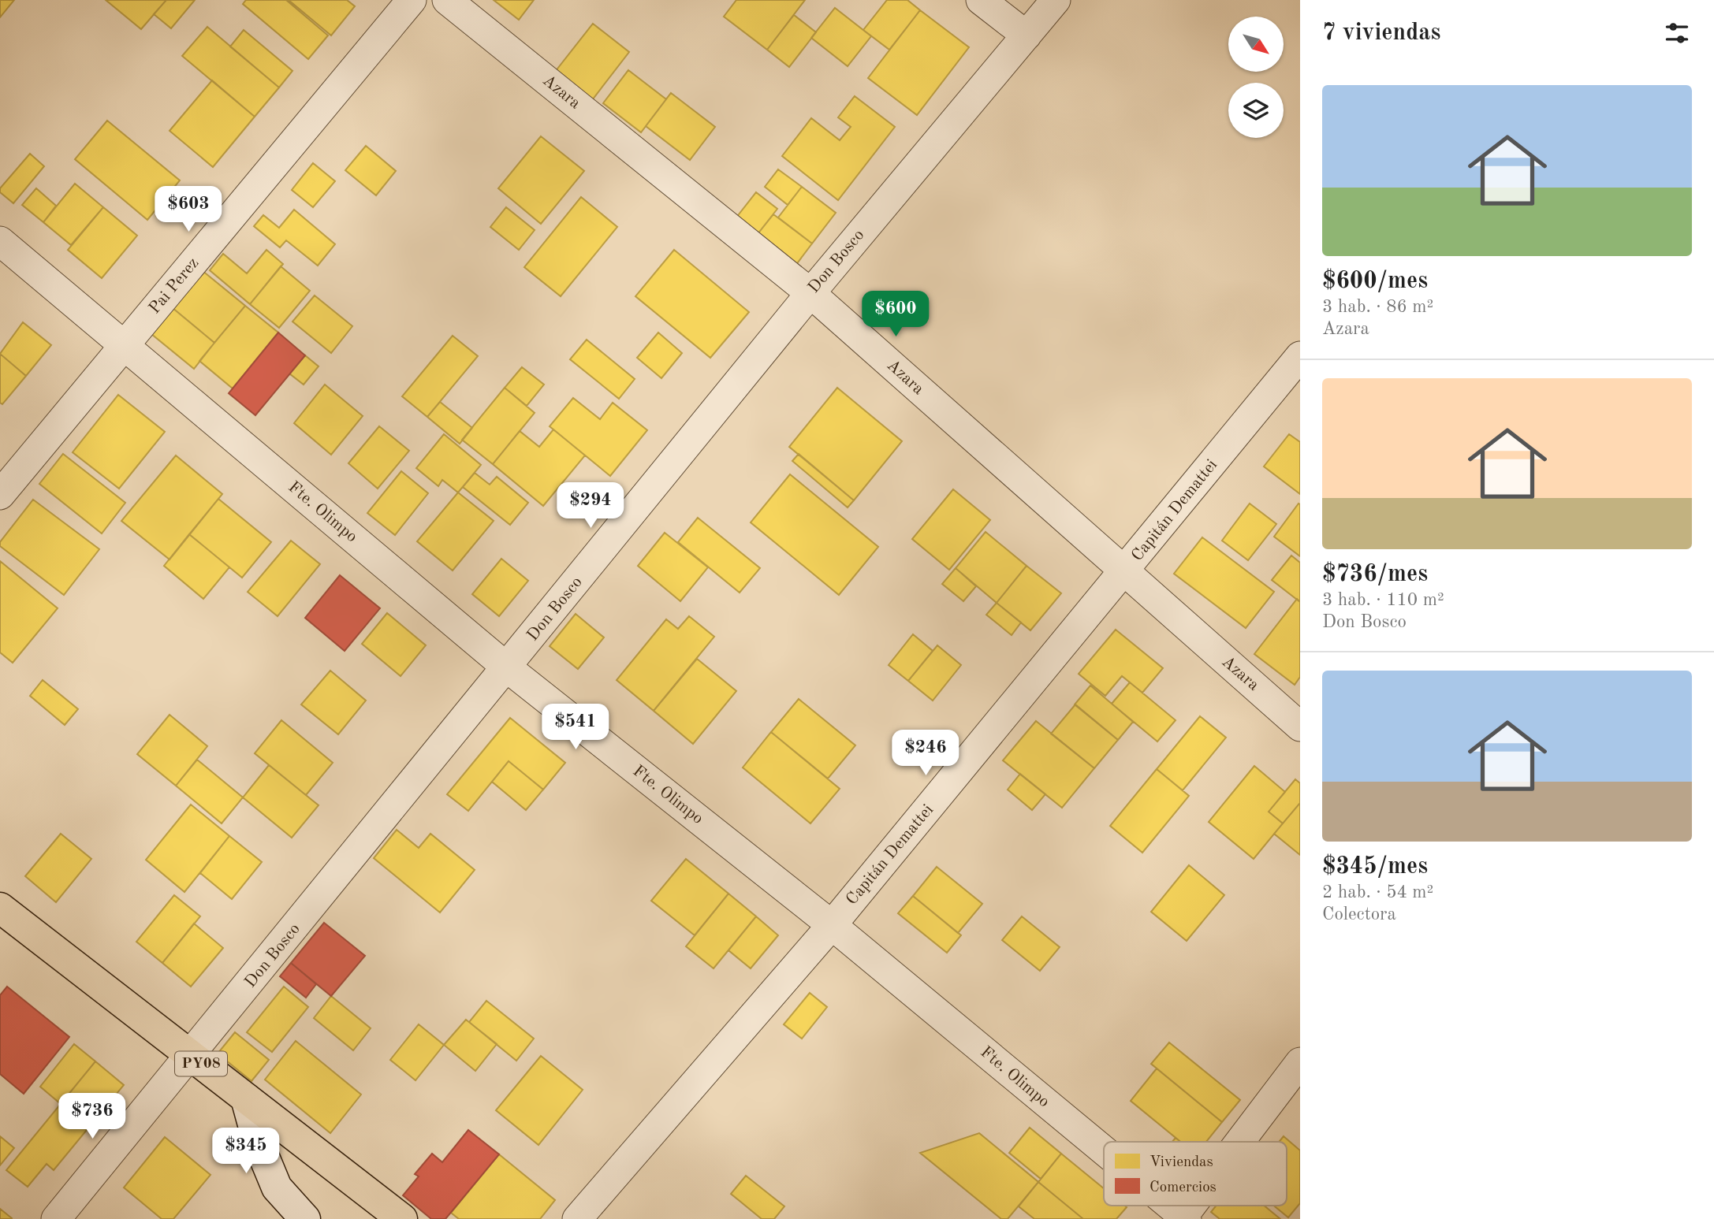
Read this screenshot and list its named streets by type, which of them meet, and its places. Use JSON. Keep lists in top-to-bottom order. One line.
{"streets":{"highway":["PY08"],"street":["Azara","Don Bosco","Pai Perez","Capitán Demattei","Fte. Olimpo"]},"crossings":[["Azara","Don Bosco"],["Azara","Capitán Demattei"],["Don Bosco","Fte. Olimpo"],["Don Bosco","PY08"],["Pai Perez","Fte. Olimpo"],["Capitán Demattei","Fte. Olimpo"]],"legend":["Viviendas","Comercios"],"north":"bottom right","page":{"heading":"7 viviendas","list":[{"name":"$600/mes","note":"3 hab. · 86 m² · Azara"},{"name":"$736/mes","note":"3 hab. · 110 m² · Don Bosco"},{"name":"$345/mes","note":"2 hab. · 54 m² · Colectora"}],"price":["$603","$600","$294","$541","$246","$736","$345"]}}
